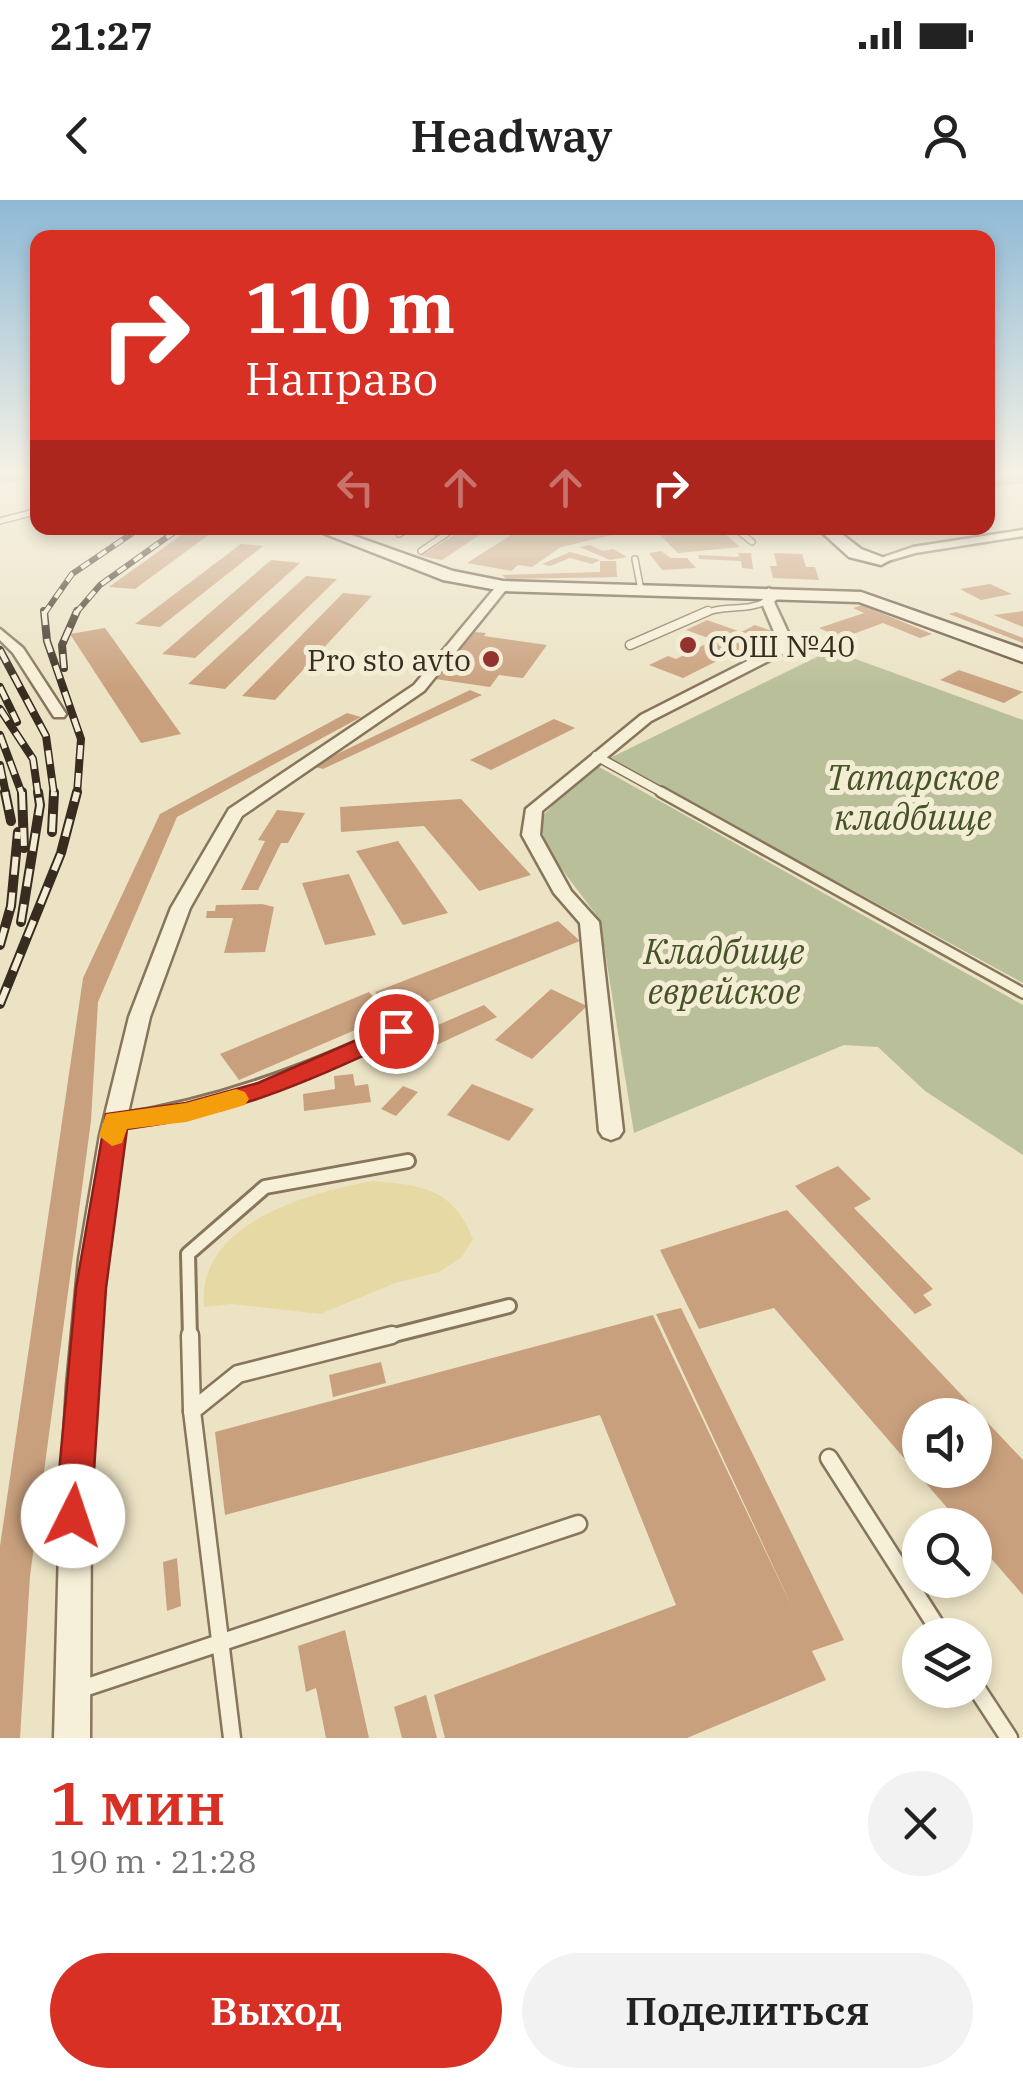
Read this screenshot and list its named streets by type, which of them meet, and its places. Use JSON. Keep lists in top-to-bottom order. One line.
{"parks":["Татарское кладбище","Кладбище еврейское"],"places":["СОШ №40","Pro sto avto"],"page":{"status":"21:27","header":"Headway","turn":["110 m","Направо"],"heading":["1 мин","190 m · 21:28"],"buttons":["Выход","Поделиться"]}}
